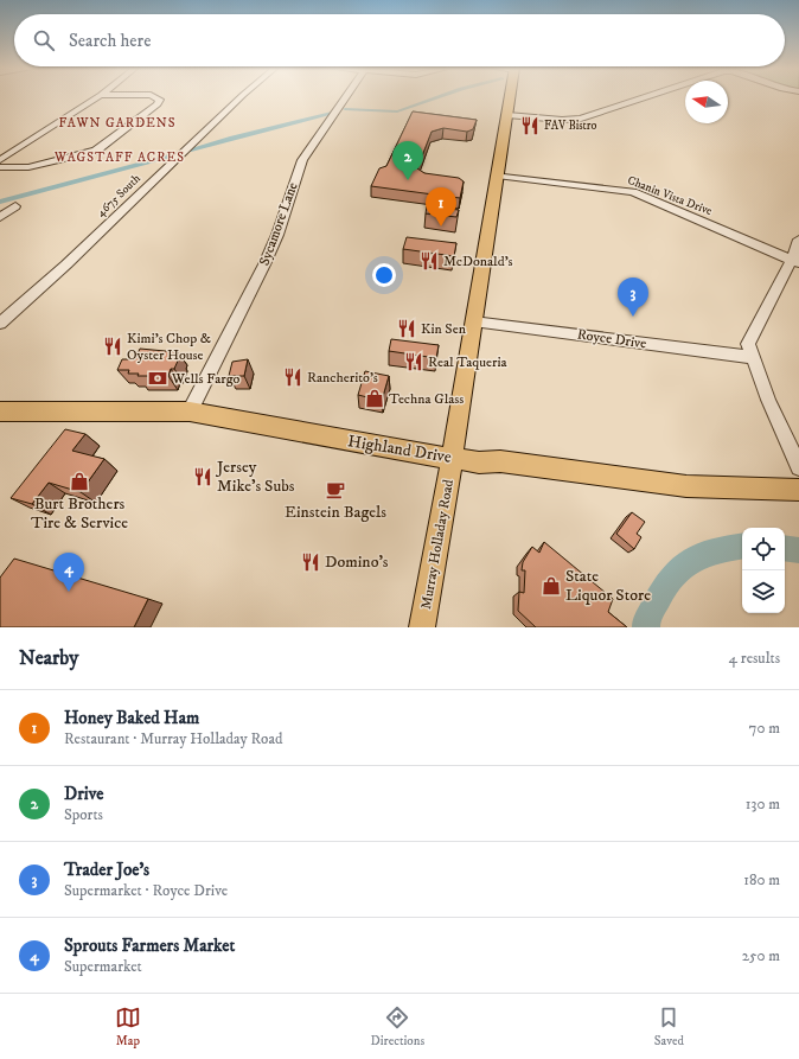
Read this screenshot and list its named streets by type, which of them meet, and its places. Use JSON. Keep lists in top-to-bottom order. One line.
{"streets":{"main road":["Highland Drive","Murray Holladay Road"],"street":["4675 South","Chanin Vista Drive","Sycamore Lane","Royce Drive"]},"crossings":[["Chanin Vista Drive","Murray Holladay Road"],["Sycamore Lane","Highland Drive"],["Royce Drive","Murray Holladay Road"],["Highland Drive","Murray Holladay Road"]],"districts":["FAWN GARDENS","WAGSTAFF ACRES"],"places":{"restaurant":["FAV Bistro","McDonald's","Kin Sen","Kimi's Chop & Oyster House","Real Taqueria","Rancherito's","Jersey Mike's Subs","Domino's"],"bank":["Wells Fargo"],"shop":["Techna Glass","Burt Brothers Tire & Service","State Liquor Store"],"cafe":["Einstein Bagels"]},"north":"left","page":{"search":"Search here","pins":["2","1","3","4"],"heading":["Nearby","4 results"],"list":[{"mark":"1","name":"Honey Baked Ham","note":"Restaurant · Murray Holladay Road","value":"70 m"},{"mark":"2","name":"Drive","note":"Sports","value":"130 m"},{"mark":"3","name":"Trader Joe's","note":"Supermarket · Royce Drive","value":"180 m"},{"mark":"4","name":"Sprouts Farmers Market","note":"Supermarket","value":"250 m"}],"nav":["Map","Directions","Saved"]}}
